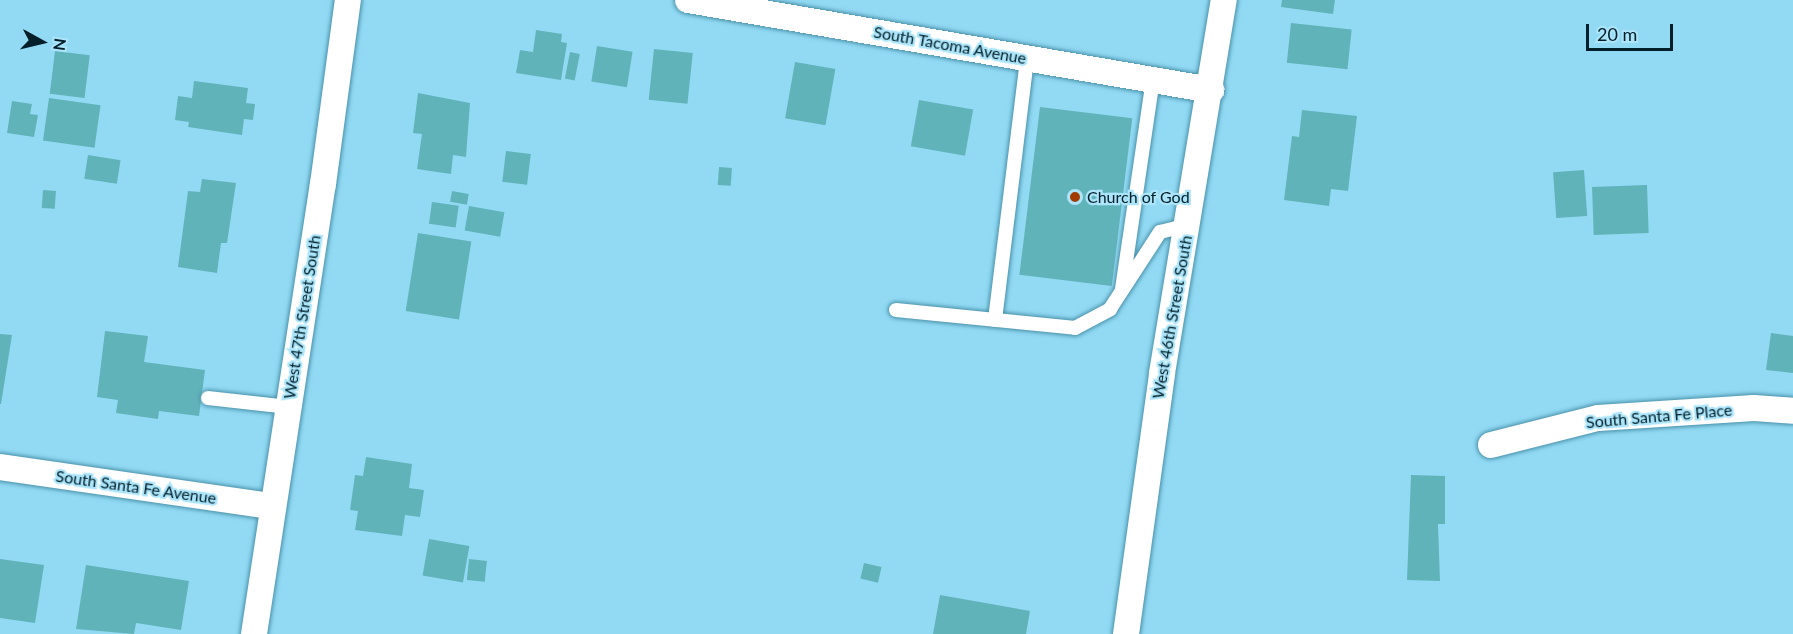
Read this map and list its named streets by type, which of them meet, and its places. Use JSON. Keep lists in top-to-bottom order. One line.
{"streets":{"street":["South Tacoma Avenue","West 47th Street South","West 46th Street South","South Santa Fe Place","South Santa Fe Avenue"]},"crossings":[["South Tacoma Avenue","West 46th Street South"],["West 47th Street South","South Santa Fe Avenue"]],"places":["Church of God"],"scale_bar":"20 m","north":"right"}
